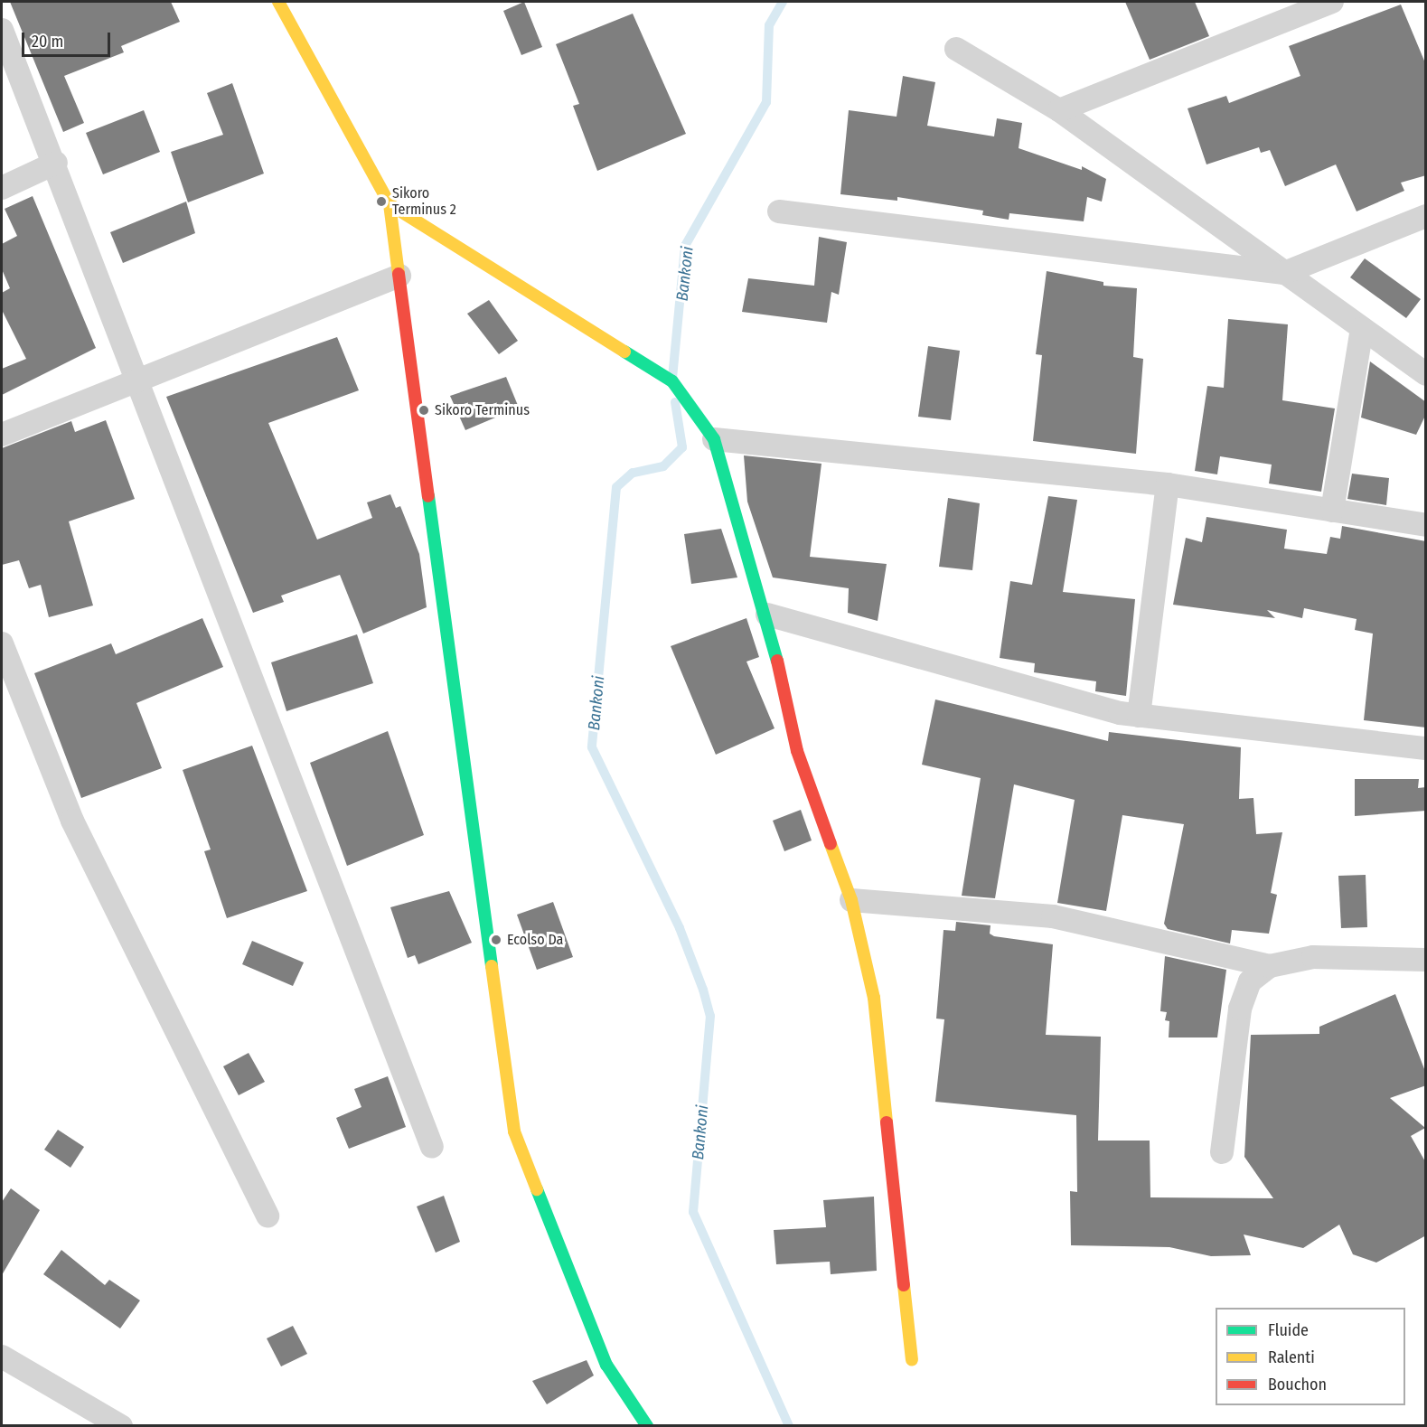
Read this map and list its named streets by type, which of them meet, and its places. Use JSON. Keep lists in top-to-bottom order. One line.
{"water":["Bankoni"],"places":["Sikoro Terminus 2","Sikoro Terminus","Ecolso Da"],"legend":["Fluide","Ralenti","Bouchon"],"scale_bar":"20 m"}
